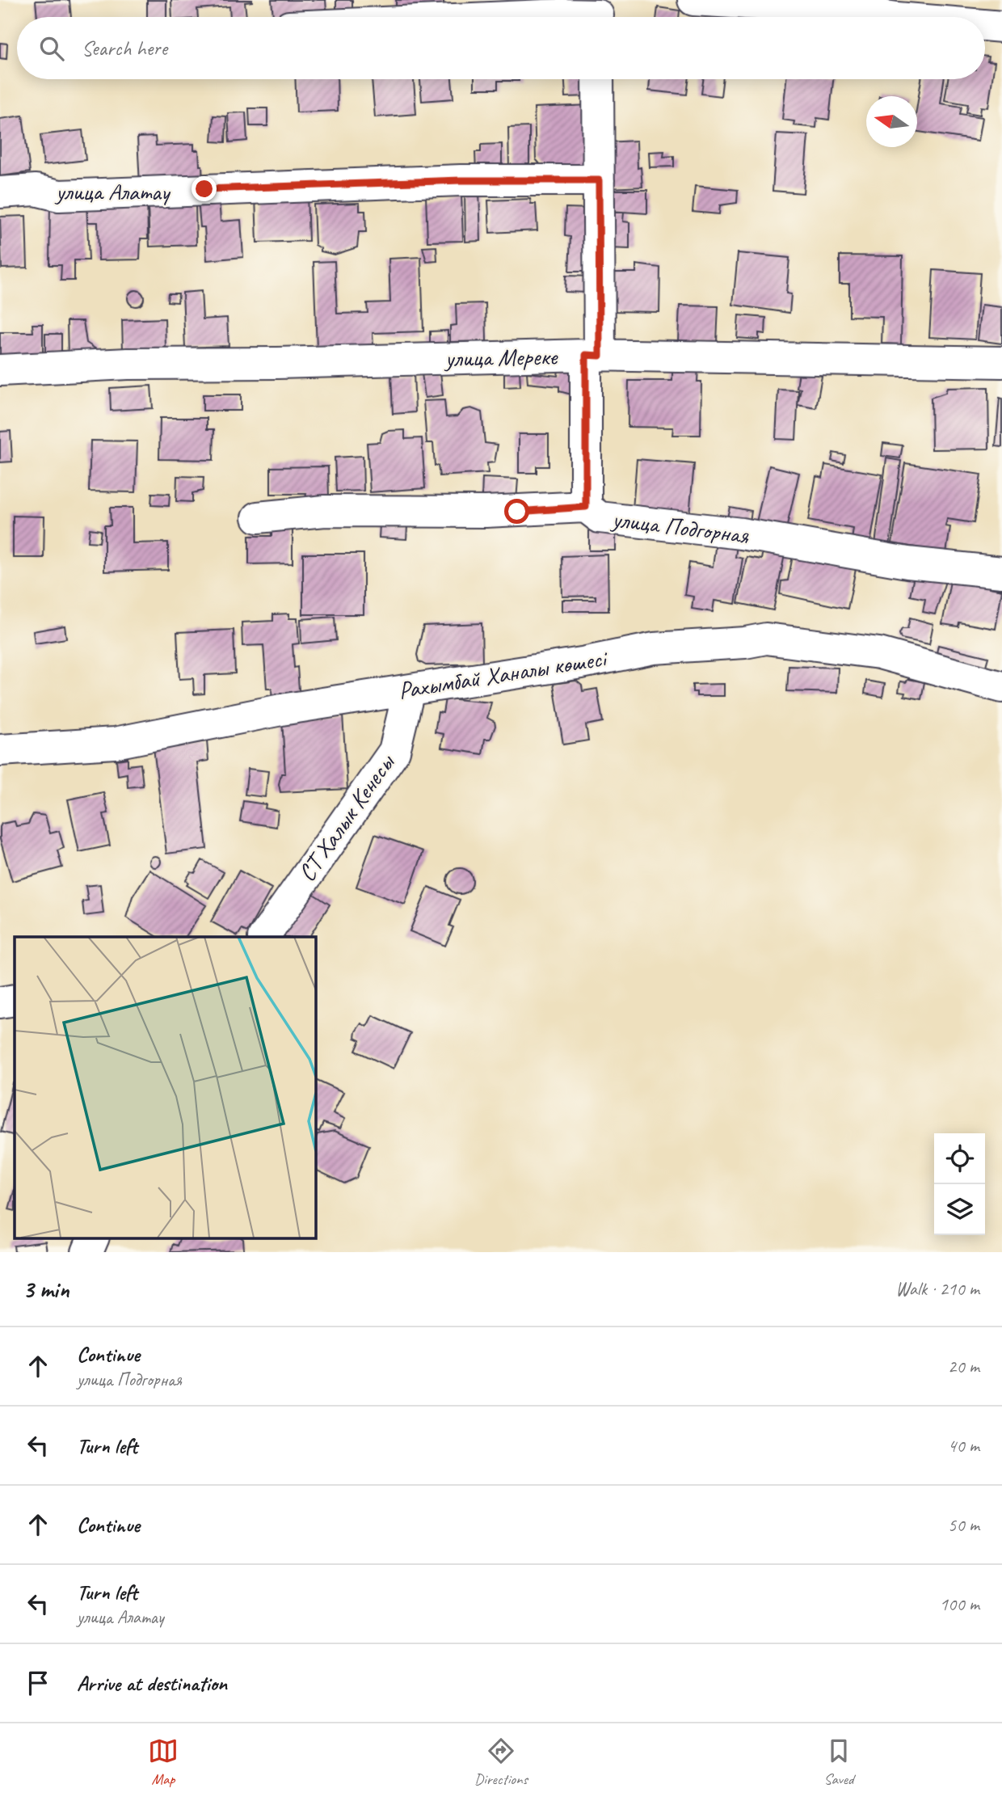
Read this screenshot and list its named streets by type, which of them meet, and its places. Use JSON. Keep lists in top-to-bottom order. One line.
{"streets":{"street":["улица Алатау","улица Мереке","улица Подгорная","Рахымбай Ханалы көшесі","СТ Халык Кенесы"]},"crossings":[["Рахымбай Ханалы көшесі","СТ Халык Кенесы"]],"north":"left","page":{"search":"Search here","heading":["3 min","Walk · 210 m"],"list":[["Continue","улица Подгорная","20 m"],["Turn left","40 m"],["Continue","50 m"],["Turn left","улица Алатау","100 m"],"Arrive at destination"],"nav":["Map","Directions","Saved"]}}
